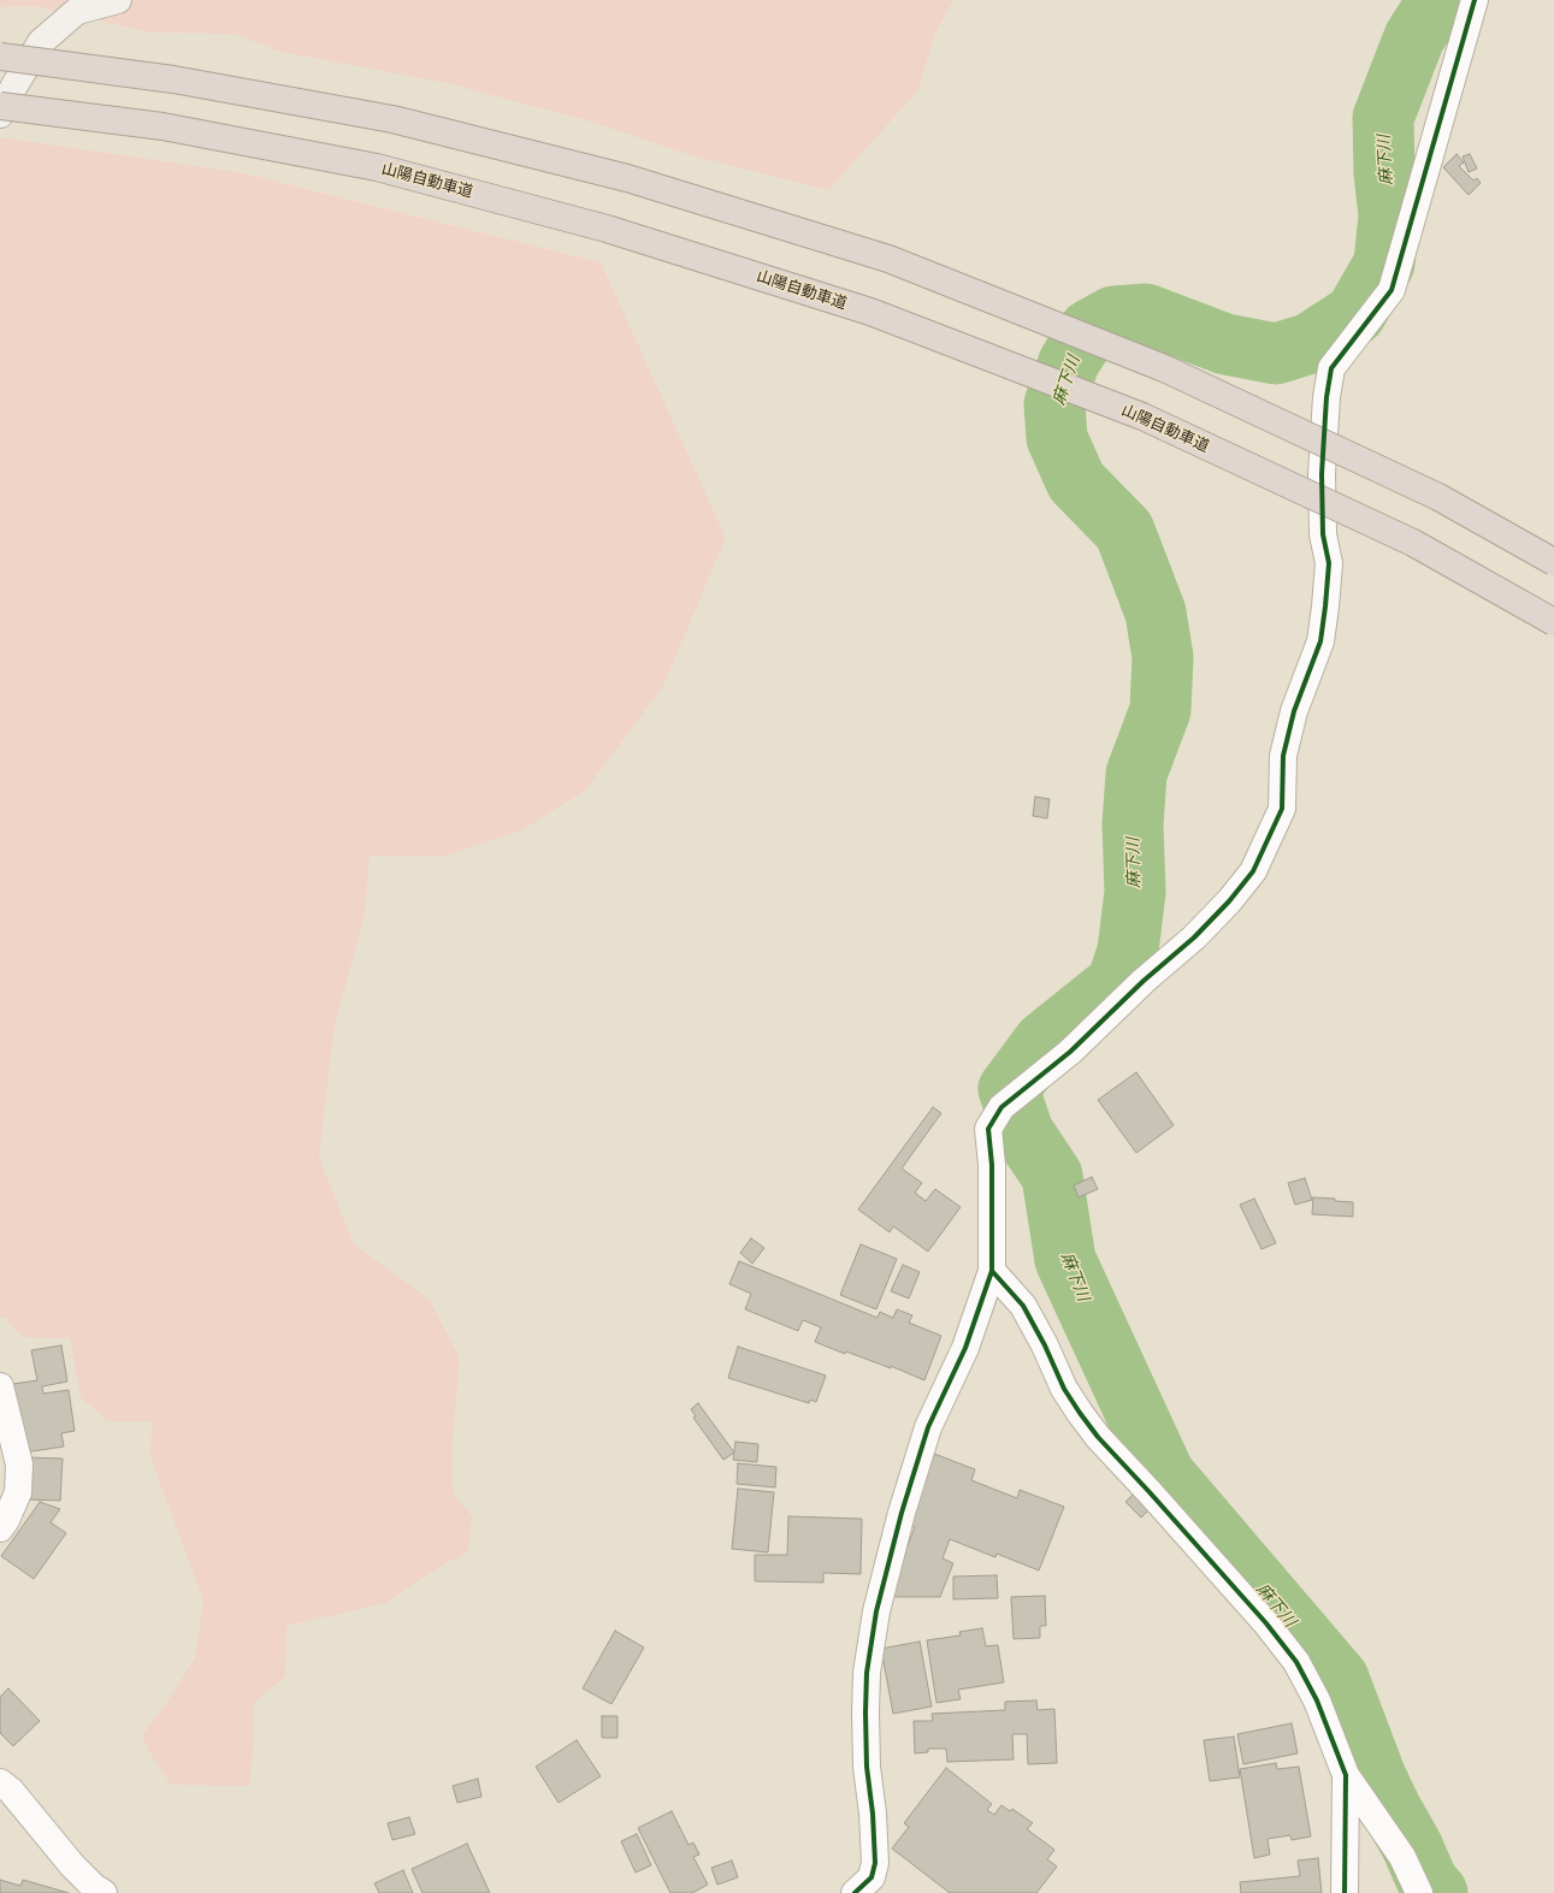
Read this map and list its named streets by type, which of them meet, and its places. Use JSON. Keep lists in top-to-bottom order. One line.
{"streets":{"highway":["山陽自動車道"]},"water":["麻下川"]}
